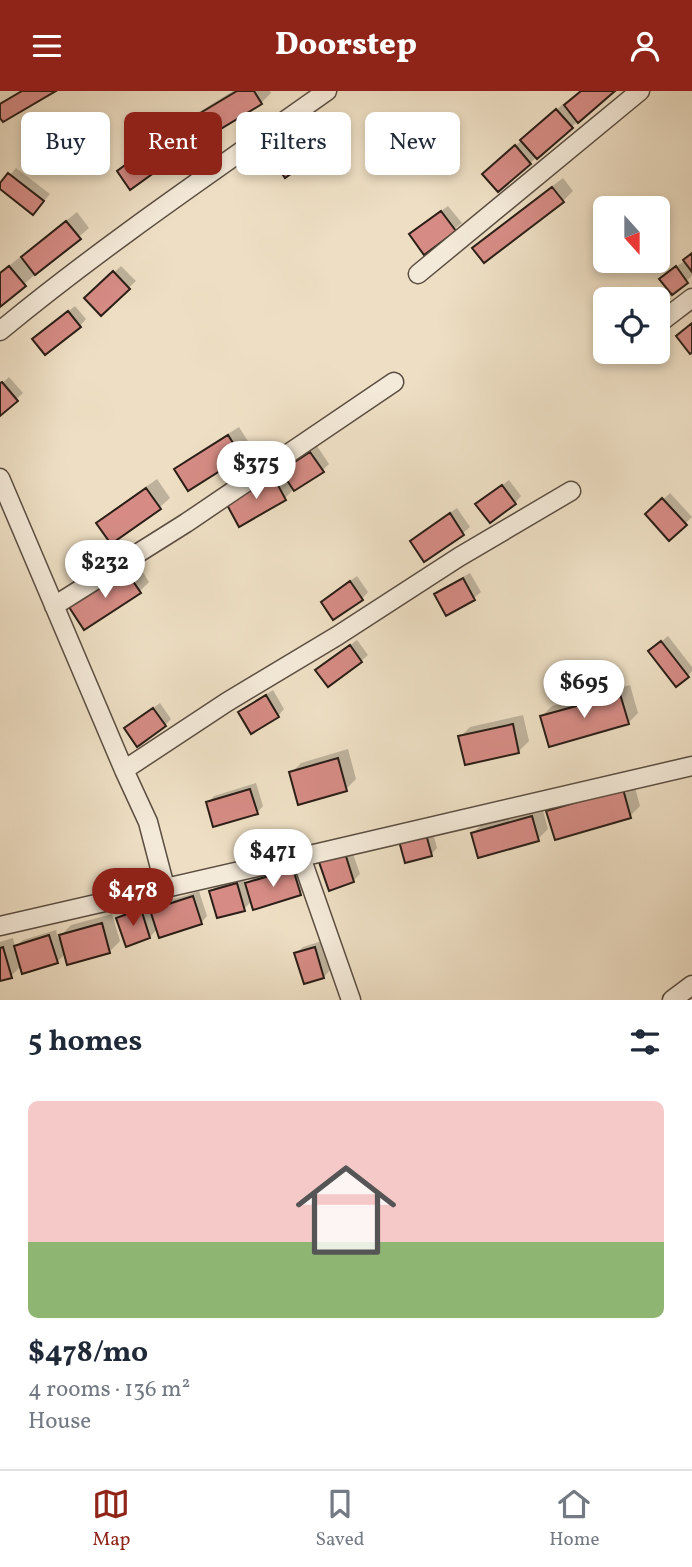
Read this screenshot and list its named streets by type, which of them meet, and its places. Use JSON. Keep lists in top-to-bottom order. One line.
{"north":"bottom","page":{"header":"Doorstep","chip":["Buy","Rent","Filters","New"],"price":["$375","$232","$695","$471","$478"],"heading":"5 homes","list":[{"name":"$478/mo","note":"4 rooms · 136 m² · House"}],"tabs":["Map","Saved","Home"]}}
